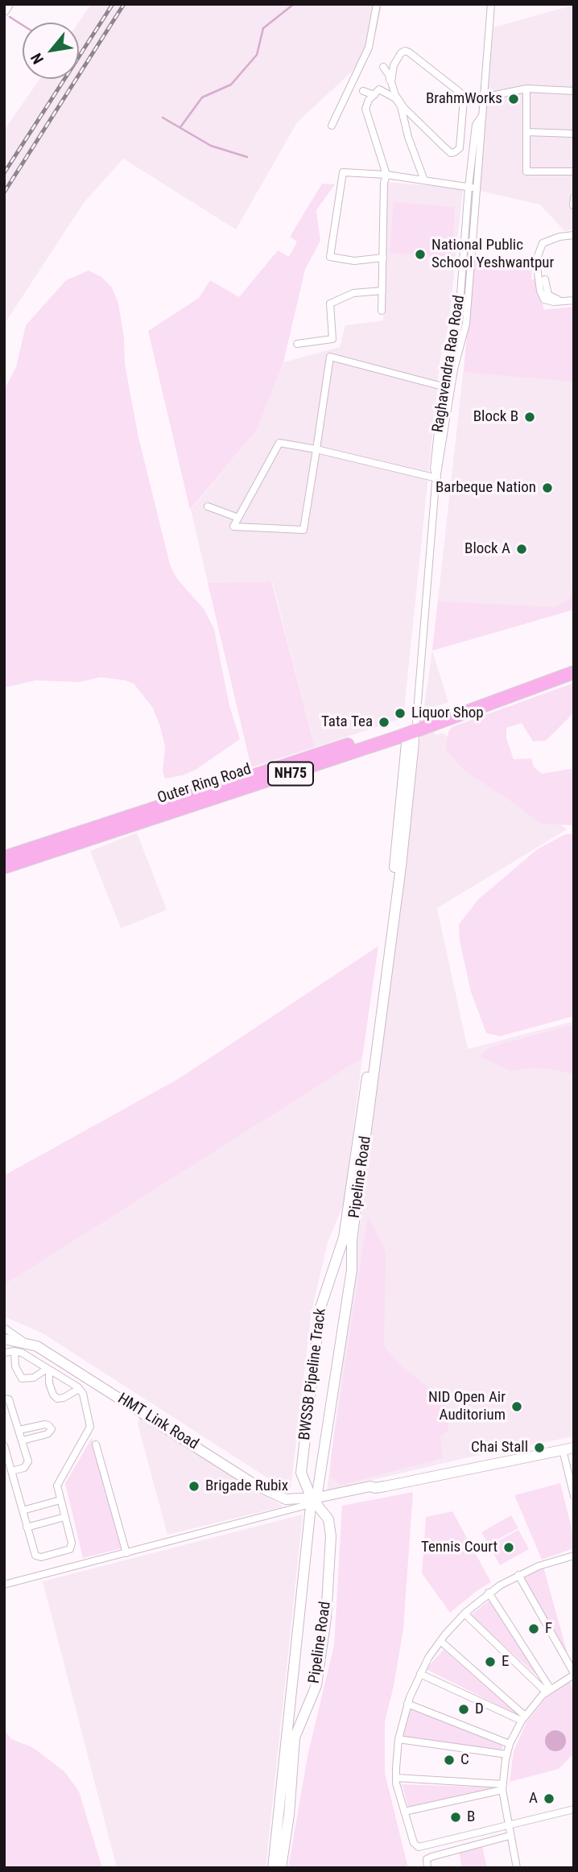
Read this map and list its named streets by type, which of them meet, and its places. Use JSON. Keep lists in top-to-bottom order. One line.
{"streets":{"highway":["NH75","Outer Ring Road"],"main road":["Pipeline Road","BWSSB Pipeline Track","HMT Link Road"],"street":["Raghavendra Rao Road"]},"crossings":[["Raghavendra Rao Road","Outer Ring Road"],["Raghavendra Rao Road","Pipeline Road"],["Outer Ring Road","Pipeline Road"],["Pipeline Road","BWSSB Pipeline Track"],["Pipeline Road","HMT Link Road"],["BWSSB Pipeline Track","HMT Link Road"]],"places":["BrahmWorks","National Public School Yeshwantpur","Block B","Barbeque Nation","Block A","Liquor Shop","Tata Tea","NID Open Air Auditorium","Chai Stall","Brigade Rubix","Tennis Court","F","E","D","C","A","B"],"north":"bottom left"}
